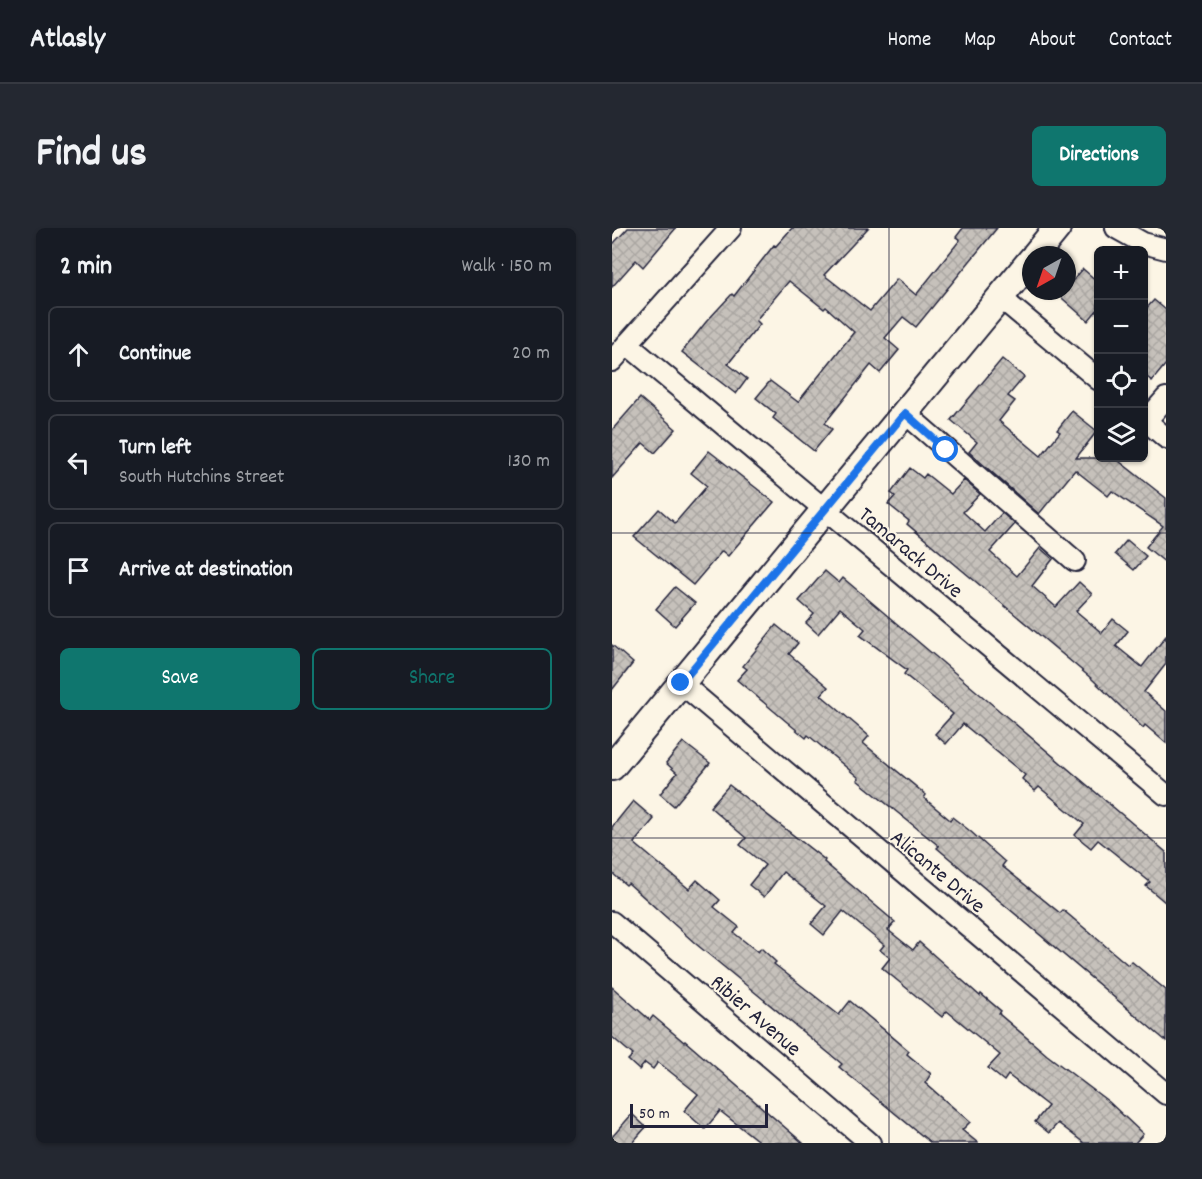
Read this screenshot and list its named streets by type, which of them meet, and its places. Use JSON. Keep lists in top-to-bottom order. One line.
{"streets":{"street":["Tamarack Drive","Alicante Drive","Ribier Avenue"]},"scale_bar":"50 m","north":"bottom left","page":{"header":"Atlasly","nav":["Home","Map","About","Contact"],"title":"Find us","buttons":["Directions",["Save","Share"]],"heading":["2 min","Walk · 150 m"],"map_buttons":["+","−"],"list":[["Continue","20 m"],["Turn left","South Hutchins Street","130 m"],"Arrive at destination"],"scale":"50 m"}}
